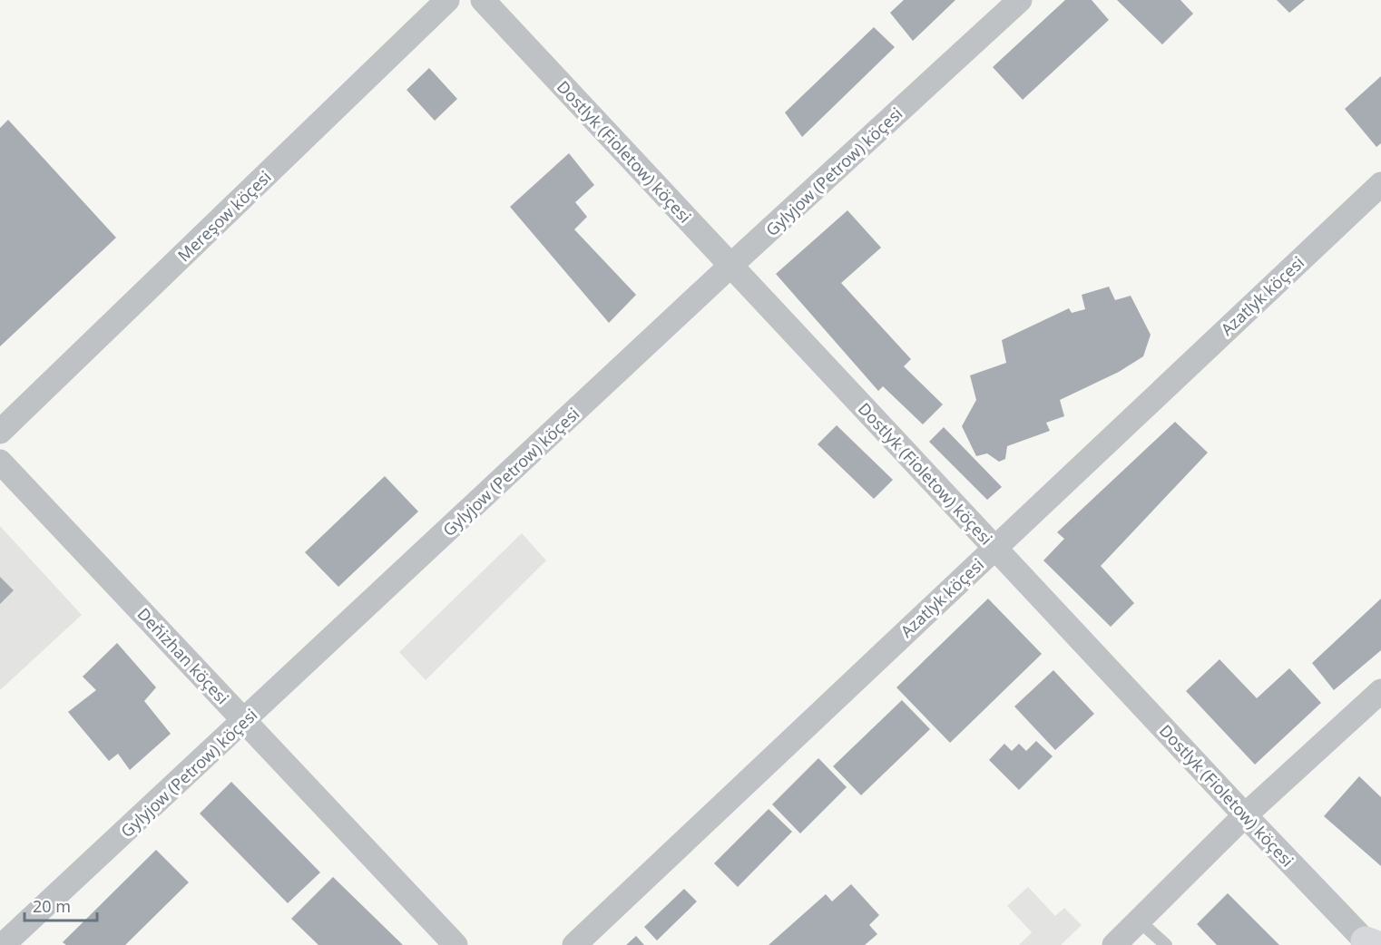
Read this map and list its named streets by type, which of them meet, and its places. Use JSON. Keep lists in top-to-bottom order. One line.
{"streets":{"street":["Dostlyk (Fioletow) köçesi","Gylyjow (Petrow) köçesi","Mereşow köçesi","Azatlyk köçesi","Deňizhan köçesi"]},"crossings":[["Dostlyk (Fioletow) köçesi","Gylyjow (Petrow) köçesi"],["Dostlyk (Fioletow) köçesi","Azatlyk köçesi"],["Gylyjow (Petrow) köçesi","Deňizhan köçesi"]],"scale_bar":"20 m"}
